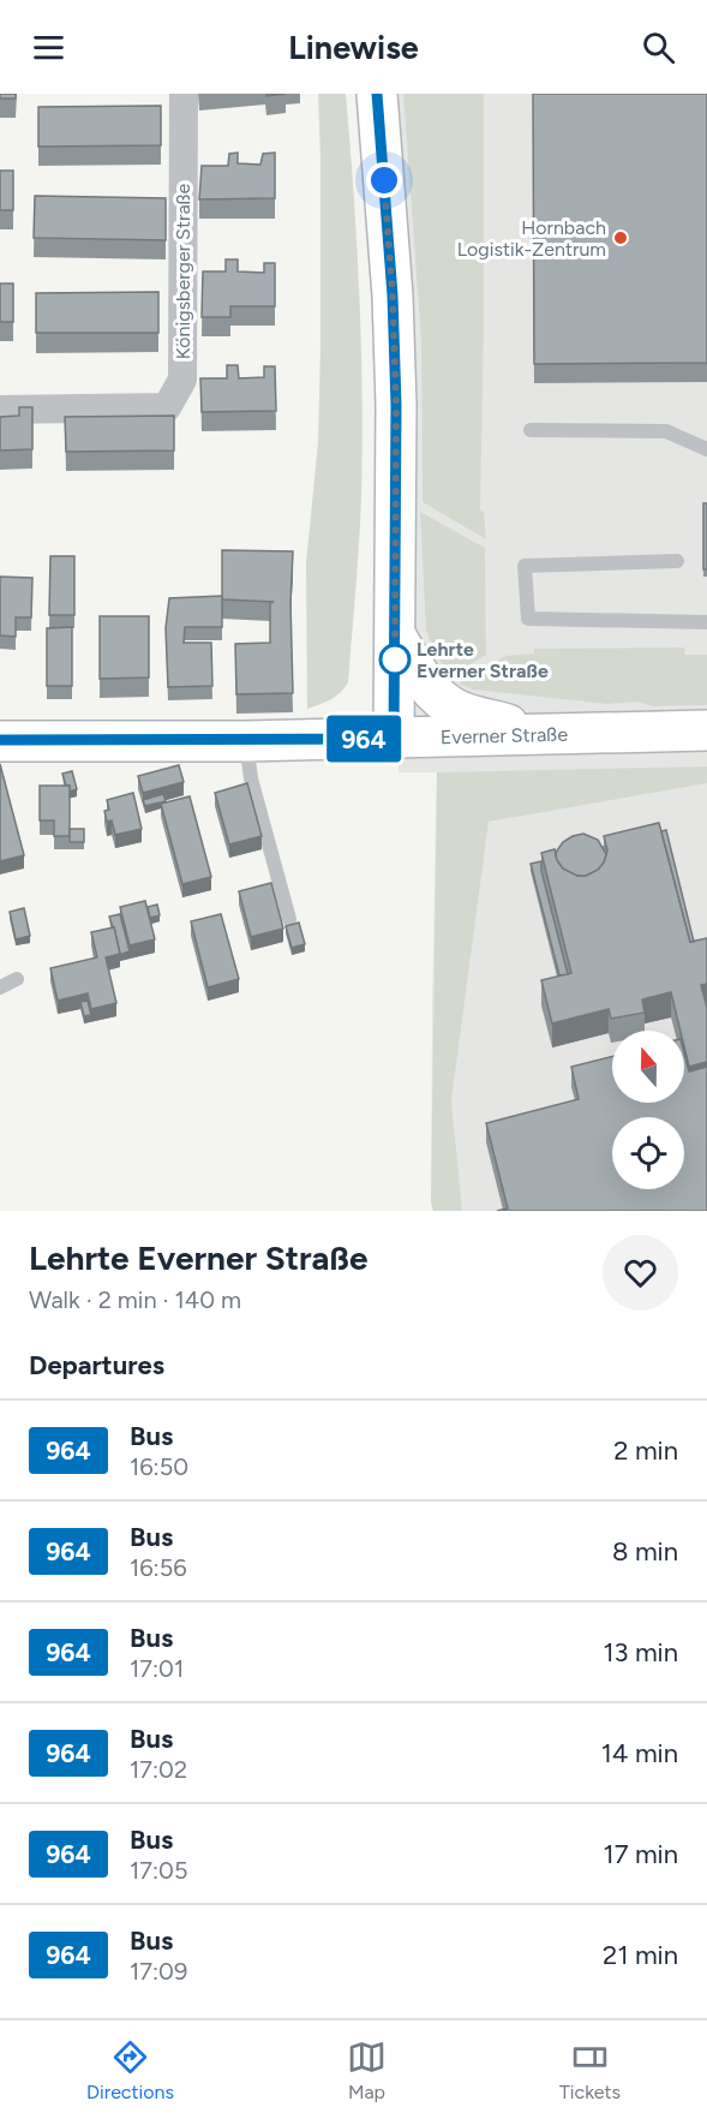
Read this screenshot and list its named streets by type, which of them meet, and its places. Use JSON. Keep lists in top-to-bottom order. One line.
{"streets":{"street":["Königsberger Straße","Everner Straße"]},"places":["Hornbach Logistik-Zentrum","Lehrte Everner Straße"],"lines":["bus line 964"],"north":"top","page":{"header":"Linewise","on_map":"964","heading":[["Lehrte Everner Straße","Walk · 2 min · 140 m"],"Departures"],"list":[{"mark":"964","name":"Bus","note":"16:50","value":"2 min"},{"mark":"964","name":"Bus","note":"16:56","value":"8 min"},{"mark":"964","name":"Bus","note":"17:01","value":"13 min"},{"mark":"964","name":"Bus","note":"17:02","value":"14 min"},{"mark":"964","name":"Bus","note":"17:05","value":"17 min"},{"mark":"964","name":"Bus","note":"17:09","value":"21 min"}],"tabs":["Directions","Map","Tickets"]}}
